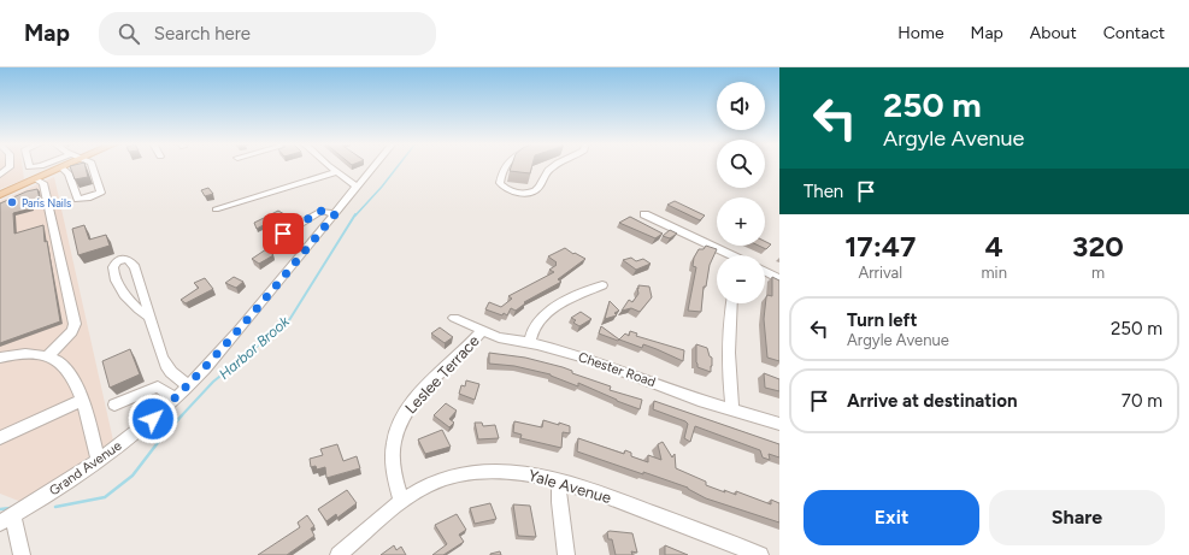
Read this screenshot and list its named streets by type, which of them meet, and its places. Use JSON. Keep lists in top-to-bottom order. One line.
{"streets":{"street":["Chester Road","Leslee Terrace","Grand Avenue","Yale Avenue"]},"crossings":[["Chester Road","Leslee Terrace"],["Leslee Terrace","Yale Avenue"]],"water":["Harbor Brook"],"places":["Paris Nails"],"page":{"header":"Map","search":"Search here","nav":["Home","Map","About","Contact"],"turn":["250 m","Argyle Avenue"],"map_buttons":["+","−"],"then":"Then","eta":["17:47","Arrival","4","min","320","m"],"list":[{"name":"Turn left","note":"Argyle Avenue","value":"250 m"},{"name":"Arrive at destination","value":"70 m"}],"buttons":["Exit","Share"]}}
